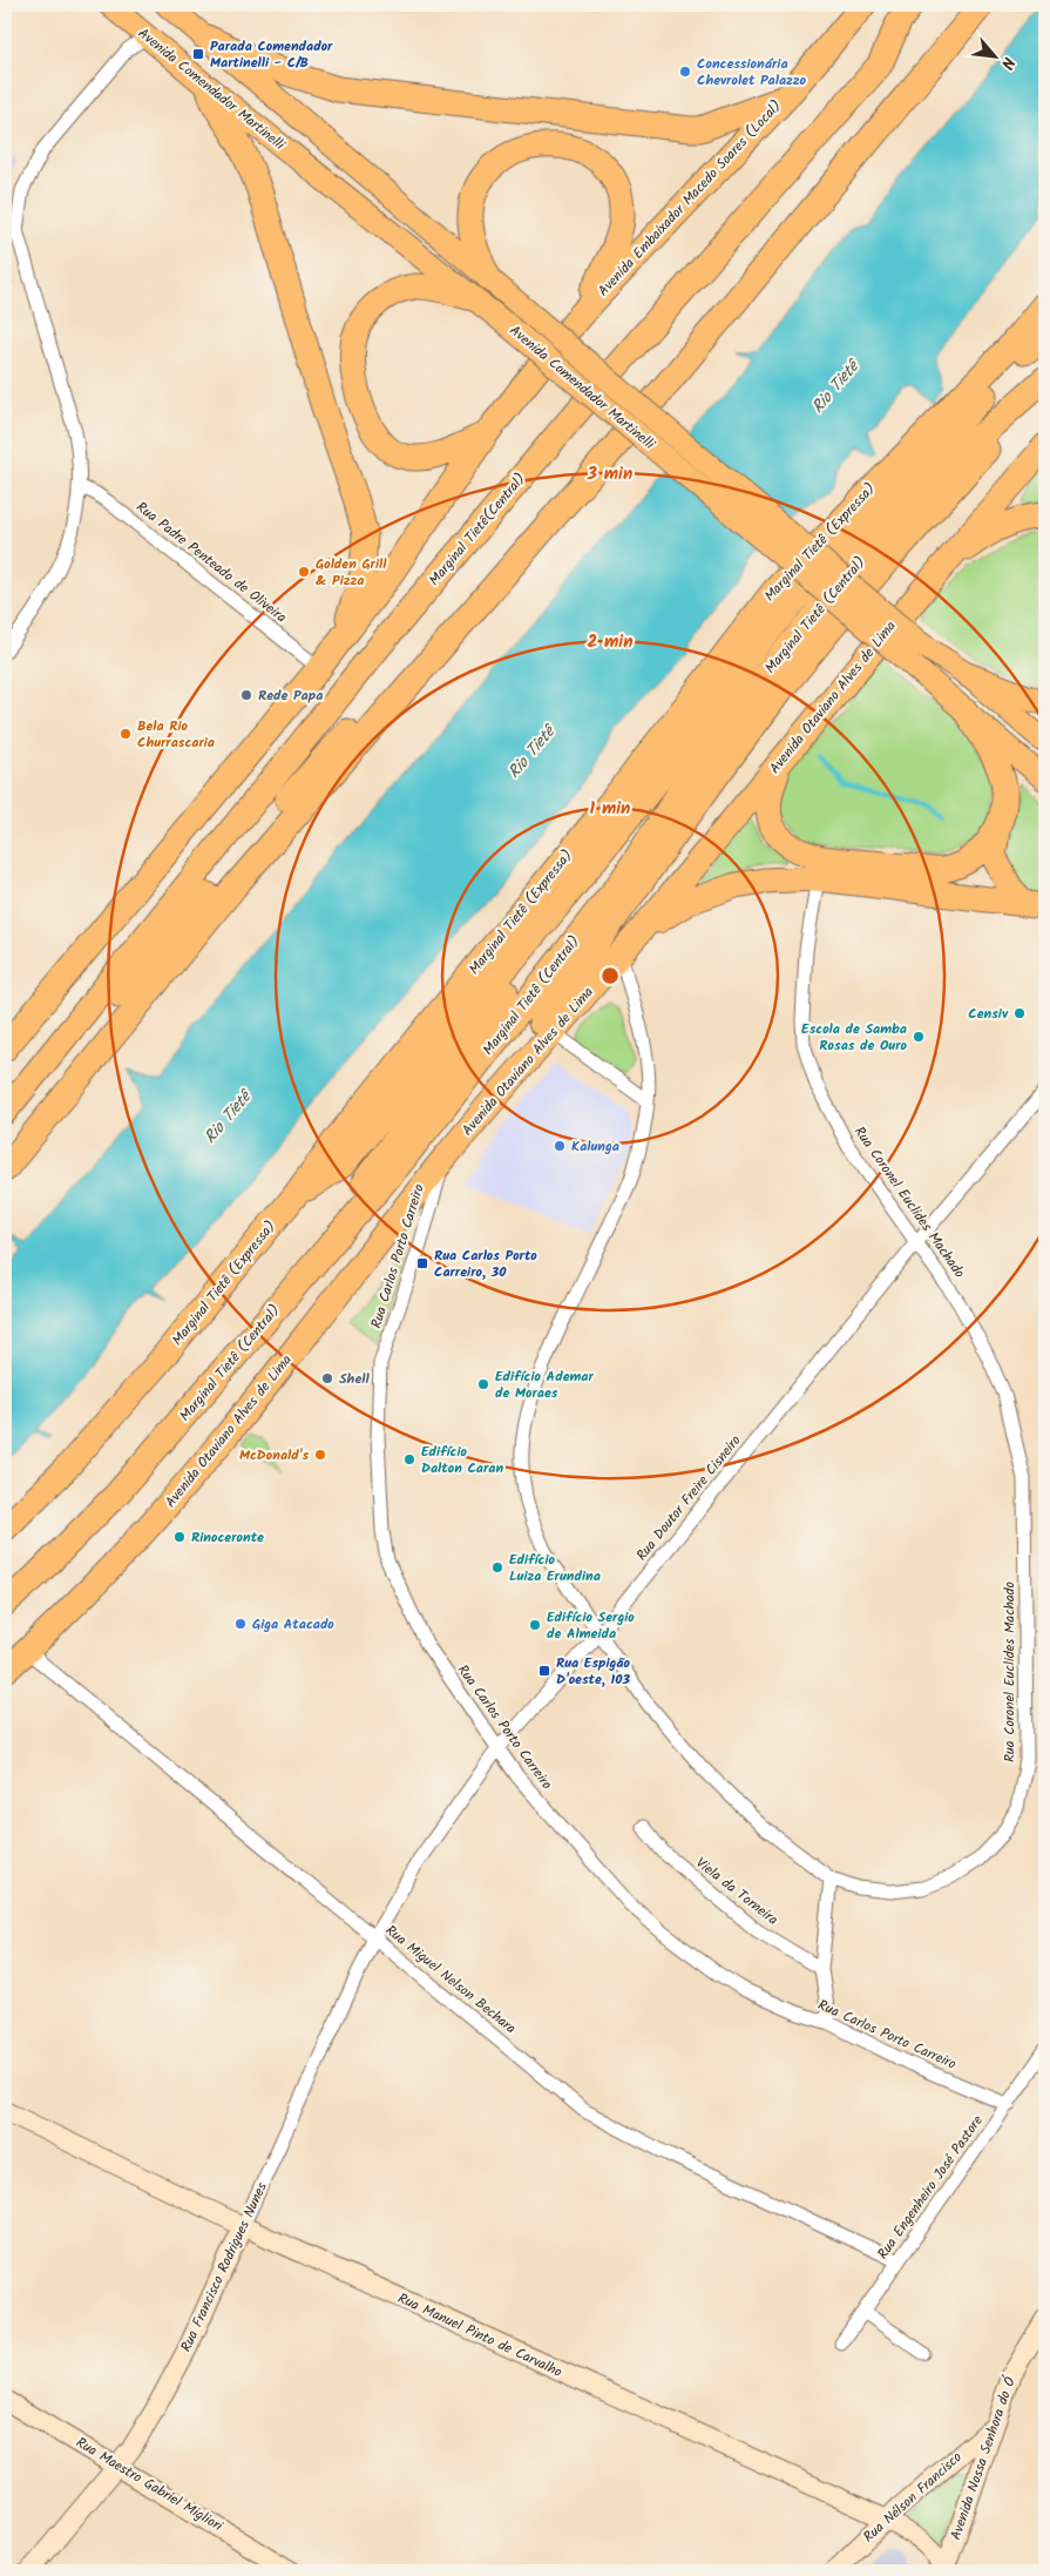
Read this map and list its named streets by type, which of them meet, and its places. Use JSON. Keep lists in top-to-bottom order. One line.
{"streets":{"highway":["Avenida Embaixador Macedo Soares (Local)","Marginal Tietê(Central)","Marginal Tietê (Expressa)","Marginal Tietê (Central)","Avenida Otaviano Alves de Lima"],"main road":["Avenida Comendador Martinelli","Rua Francisco Rodrigues Nunes","Rua Manuel Pinto de Carvalho","Avenida Nossa Senhora do Ó","Rua Maestro Gabriel Migliori","Rua Nélson Francisco"],"street":["Rua Padre Penteado de Oliveira","Rua Coronel Euclides Machado","Rua Carlos Porto Carreiro","Rua Doutor Freire Cisneiro","Viela da Torneira","Rua Miguel Nelson Bechara","Rua Engenheiro José Pastore"]},"crossings":[["Marginal Tietê (Expressa)","Marginal Tietê (Central)"],["Avenida Otaviano Alves de Lima","Rua Coronel Euclides Machado"],["Avenida Otaviano Alves de Lima","Rua Carlos Porto Carreiro"],["Avenida Otaviano Alves de Lima","Rua Miguel Nelson Bechara"],["Rua Coronel Euclides Machado","Rua Doutor Freire Cisneiro"],["Rua Carlos Porto Carreiro","Rua Doutor Freire Cisneiro"],["Rua Carlos Porto Carreiro","Rua Engenheiro José Pastore"],["Rua Doutor Freire Cisneiro","Rua Miguel Nelson Bechara"],["Rua Doutor Freire Cisneiro","Rua Francisco Rodrigues Nunes"],["Rua Miguel Nelson Bechara","Rua Engenheiro José Pastore"],["Rua Miguel Nelson Bechara","Rua Francisco Rodrigues Nunes"],["Rua Francisco Rodrigues Nunes","Rua Manuel Pinto de Carvalho"],["Rua Francisco Rodrigues Nunes","Rua Maestro Gabriel Migliori"],["Rua Manuel Pinto de Carvalho","Avenida Nossa Senhora do Ó"],["Rua Manuel Pinto de Carvalho","Rua Nélson Francisco"],["Avenida Nossa Senhora do Ó","Rua Nélson Francisco"]],"water":["Rio Tietê"],"places":{"transit":["Parada Comendador Martinelli - C/B","Rua Carlos Porto Carreiro, 30","Rua Espigão D'oeste, 103"],"other":["Concessionária Chevrolet Palazzo","Golden Grill & Pizza","Rede Papa","Bela Rio Churrascaria","Censiv","Escola de Samba Rosas de Ouro","Kalunga","Shell","Edifício Ademar de Moraes","McDonald's","Edifício Dalton Caran","Rinoceronte","Edifício Luiza Erundina","Giga Atacado","Edifício Sergio de Almeida"]},"north":"bottom right","rings":["3 min","2 min","1 min"]}
